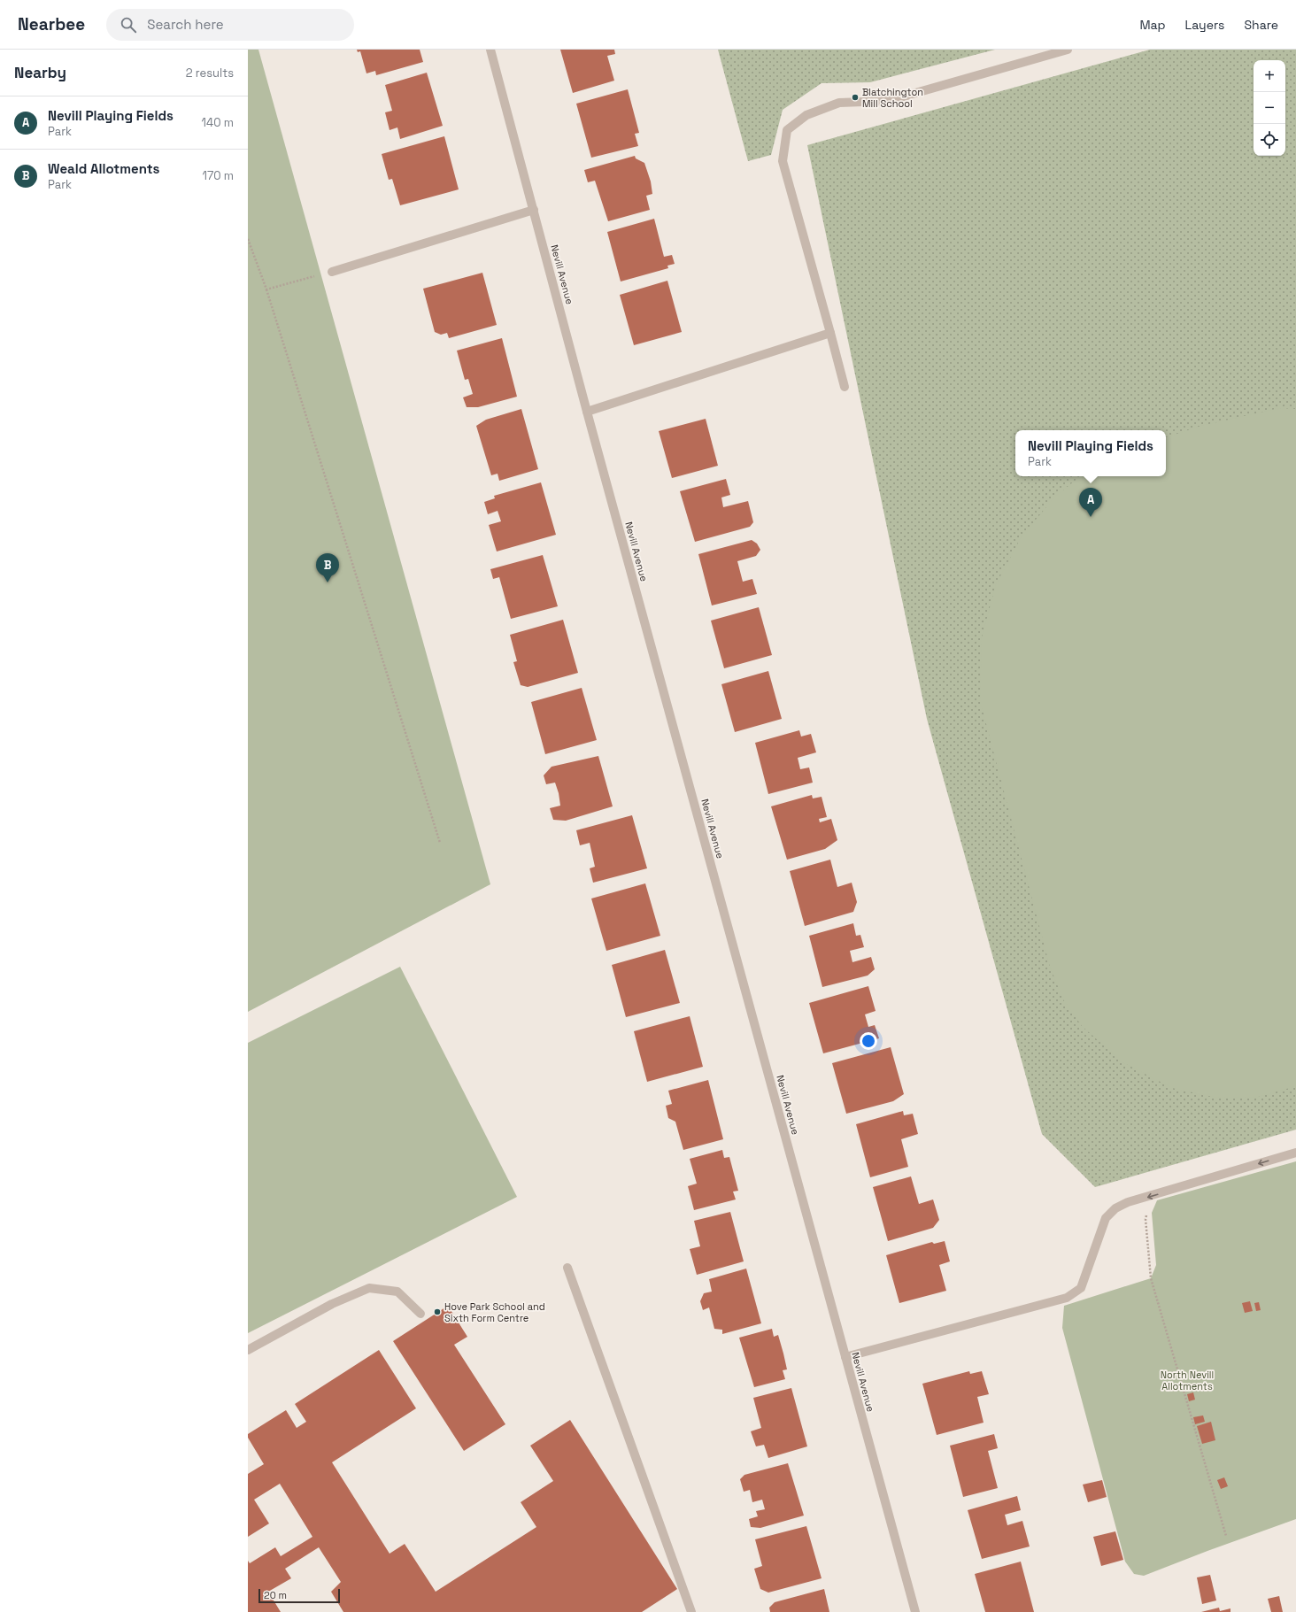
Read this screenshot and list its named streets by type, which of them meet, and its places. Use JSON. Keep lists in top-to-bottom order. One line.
{"streets":{"street":["Nevill Avenue"]},"parks":["North Nevill Allotments"],"places":["Blatchington Mill School","Hove Park School and Sixth Form Centre"],"scale_bar":"20 m","page":{"header":"Nearbee","search":"Search here","nav":["Map","Layers","Share"],"heading":["Nearby","2 results"],"map_buttons":["+","−"],"list":[{"mark":"A","name":"Nevill Playing Fields","note":"Park","value":"140 m"},{"mark":"B","name":"Weald Allotments","note":"Park","value":"170 m"}],"popup":["Nevill Playing Fields","Park"],"pins":["A","B"],"scale":"20 m"}}
